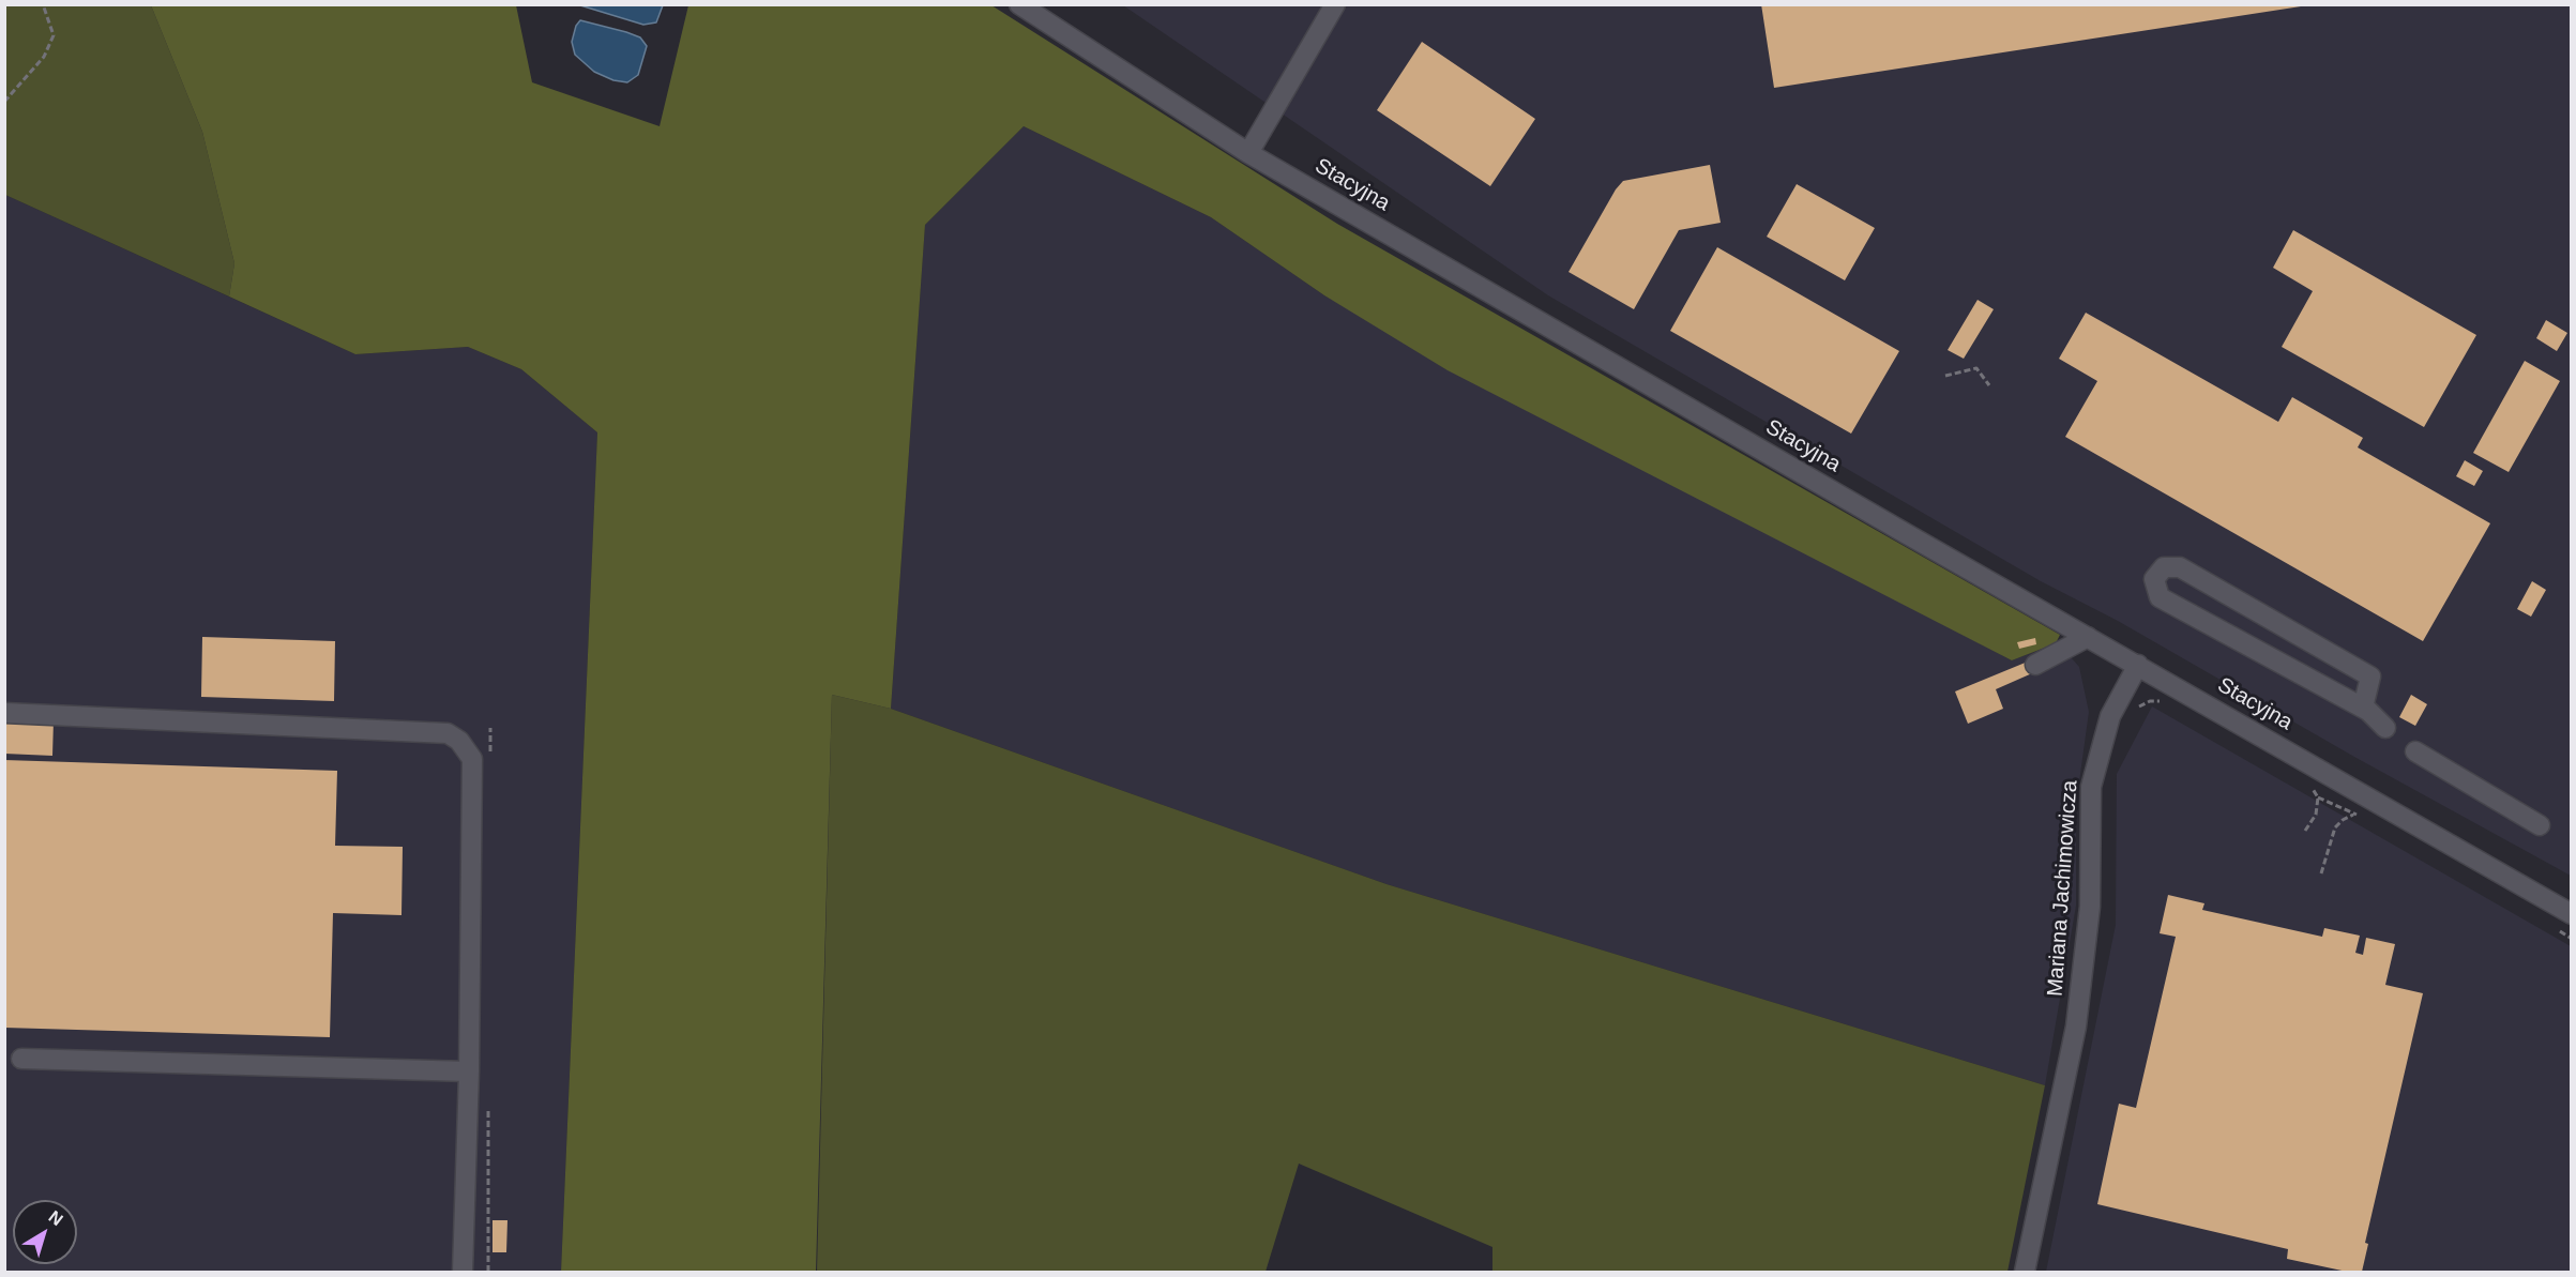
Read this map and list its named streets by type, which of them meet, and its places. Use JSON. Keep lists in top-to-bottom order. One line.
{"streets":{"street":["Stacyjna","Mariana Jachimowicza"]},"crossings":[["Stacyjna","Mariana Jachimowicza"]],"north":"top right"}
